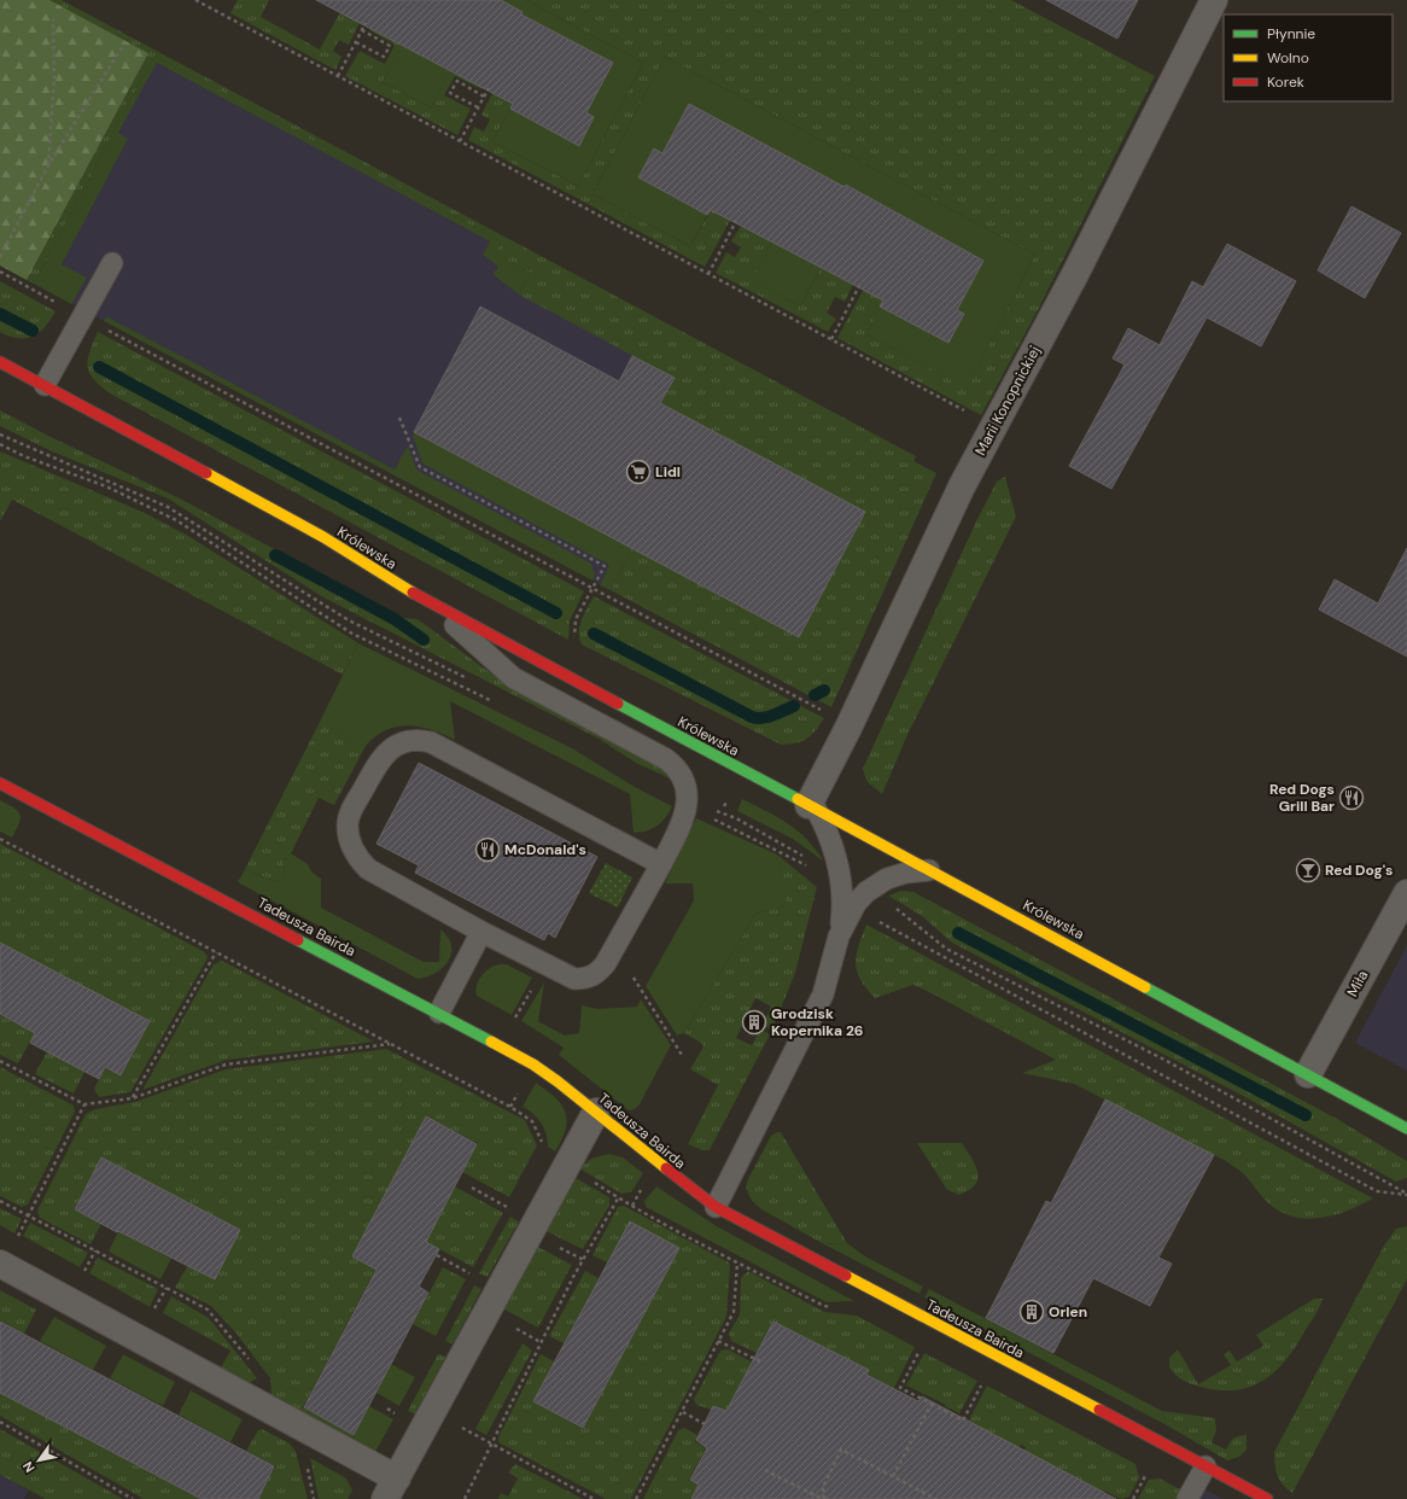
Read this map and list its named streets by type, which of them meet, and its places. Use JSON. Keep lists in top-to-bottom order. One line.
{"streets":{"main road":["Królewska","Tadeusza Bairda"],"street":["Marii Konopnickiej","Miła"]},"crossings":[["Marii Konopnickiej","Królewska"],["Królewska","Miła"]],"places":{"supermarket":["Lidl"],"restaurant":["Red Dogs Grill Bar","McDonald's"],"bar":["Red Dog's"],"building":["Grodzisk Kopernika 26","Orlen"]},"legend":["Płynnie","Wolno","Korek"],"north":"bottom left"}
